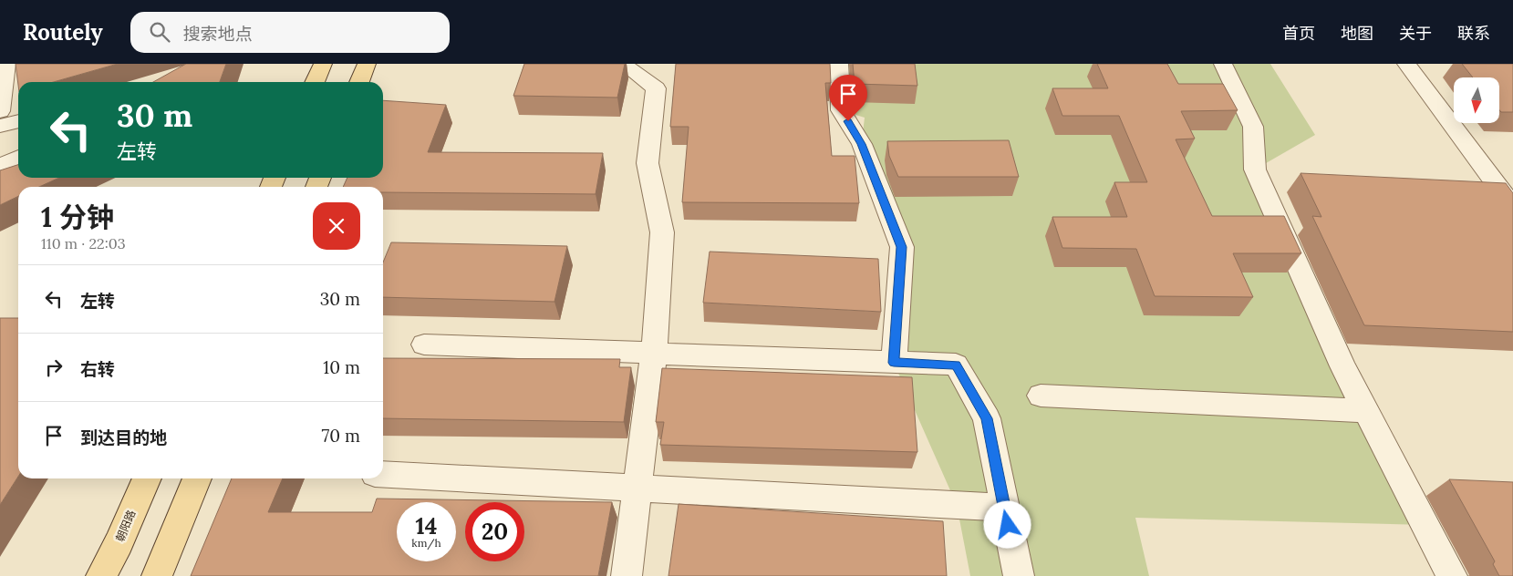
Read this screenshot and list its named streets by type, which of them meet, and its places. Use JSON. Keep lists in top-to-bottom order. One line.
{"streets":{"main road":["朝阳路"]},"north":"bottom","page":{"header":"Routely","search":"搜索地点","nav":["首页","地图","关于","联系"],"turn":["30 m","左转"],"heading":["1 分钟","110 m · 22:03"],"list":[{"name":"左转","value":"30 m"},{"name":"右转","value":"10 m"},{"name":"到达目的地","value":"70 m"}],"speed":"14 km/h","limit":"20"}}
